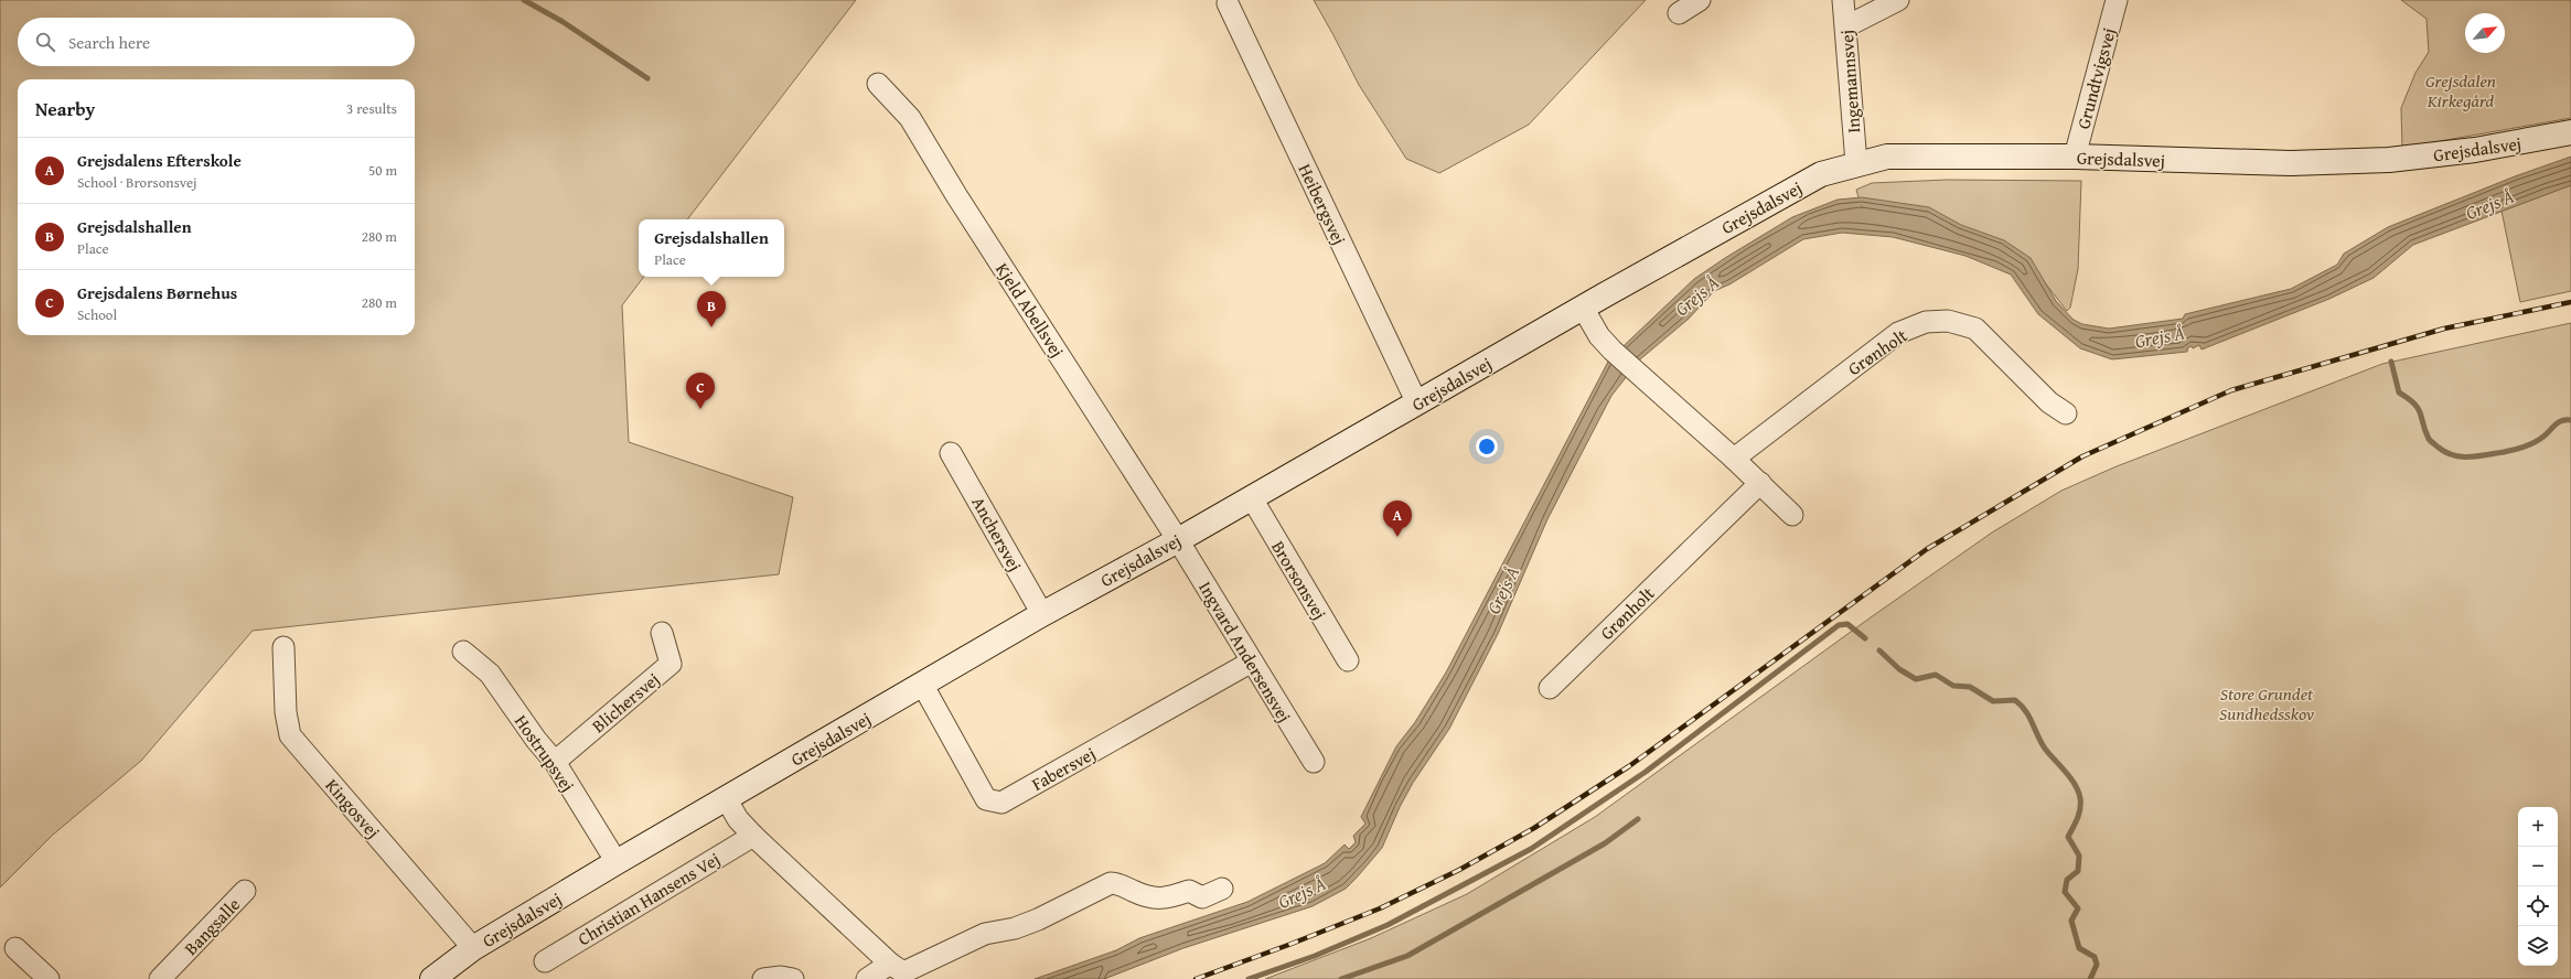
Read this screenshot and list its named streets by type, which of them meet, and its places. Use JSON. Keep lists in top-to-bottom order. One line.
{"streets":{"street":["Grundtvigsvej","Ingemannsvej","Grejsdalsvej","Heibergsvej","Kjeld Abellsvej","Grønholt","Anchersvej","Brorsonsvej","Ingvard Andersensvej","Blichersvej","Hostrupsvej","Fabersvej","Kingosvej","Christian Hansens Vej","Bangsalle"]},"crossings":[["Grundtvigsvej","Grejsdalsvej"],["Ingemannsvej","Grejsdalsvej"],["Grejsdalsvej","Heibergsvej"],["Grejsdalsvej","Kjeld Abellsvej"],["Grejsdalsvej","Anchersvej"],["Grejsdalsvej","Brorsonsvej"],["Grejsdalsvej","Ingvard Andersensvej"],["Grejsdalsvej","Hostrupsvej"],["Grejsdalsvej","Fabersvej"],["Grejsdalsvej","Kingosvej"],["Kjeld Abellsvej","Ingvard Andersensvej"],["Ingvard Andersensvej","Fabersvej"],["Blichersvej","Hostrupsvej"]],"water":["Grejs Å"],"parks":["Grejsdalen Kirkegård","Store Grundet Sundhedsskov"],"north":"top right","page":{"search":"Search here","heading":["Nearby","3 results"],"list":[{"mark":"A","name":"Grejsdalens Efterskole","note":"School · Brorsonsvej","value":"50 m"},{"mark":"B","name":"Grejsdalshallen","note":"Place","value":"280 m"},{"mark":"C","name":"Grejsdalens Børnehus","note":"School","value":"280 m"}],"popup":["Grejsdalshallen","Place"],"pins":["B","C","A"],"map_buttons":["+","−"]}}
